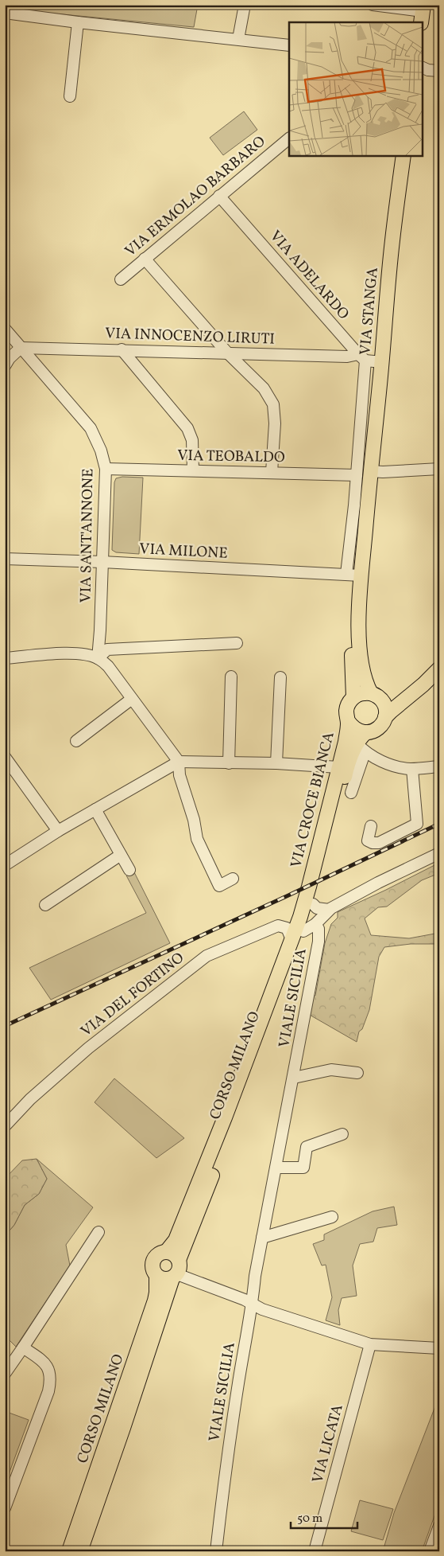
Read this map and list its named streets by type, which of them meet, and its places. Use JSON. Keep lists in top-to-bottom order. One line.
{"streets":{"main road":["VIA STANGA","VIA CROCE BIANCA","CORSO MILANO"],"street":["VIA ERMOLAO BARBARO","VIA ADELARDO","VIA INNOCENZO LIRUTI","VIA TEOBALDO","VIA SANT'ANNONE","VIA MILONE","VIA DEL FORTINO","VIALE SICILIA","VIA LICATA"]},"crossings":[["VIA ERMOLAO BARBARO","VIA ADELARDO"],["VIA ADELARDO","VIA STANGA"],["VIA ADELARDO","VIA INNOCENZO LIRUTI"],["VIA STANGA","VIA INNOCENZO LIRUTI"],["VIA STANGA","VIA TEOBALDO"],["VIA STANGA","VIA MILONE"],["VIA STANGA","VIA CROCE BIANCA"],["VIA INNOCENZO LIRUTI","VIA SANT'ANNONE"],["VIA TEOBALDO","VIA SANT'ANNONE"],["VIA SANT'ANNONE","VIA MILONE"],["VIA MILONE","VIA CROCE BIANCA"],["VIA CROCE BIANCA","CORSO MILANO"],["VIA DEL FORTINO","CORSO MILANO"],["VIALE SICILIA","CORSO MILANO"]],"scale_bar":"50 m"}
